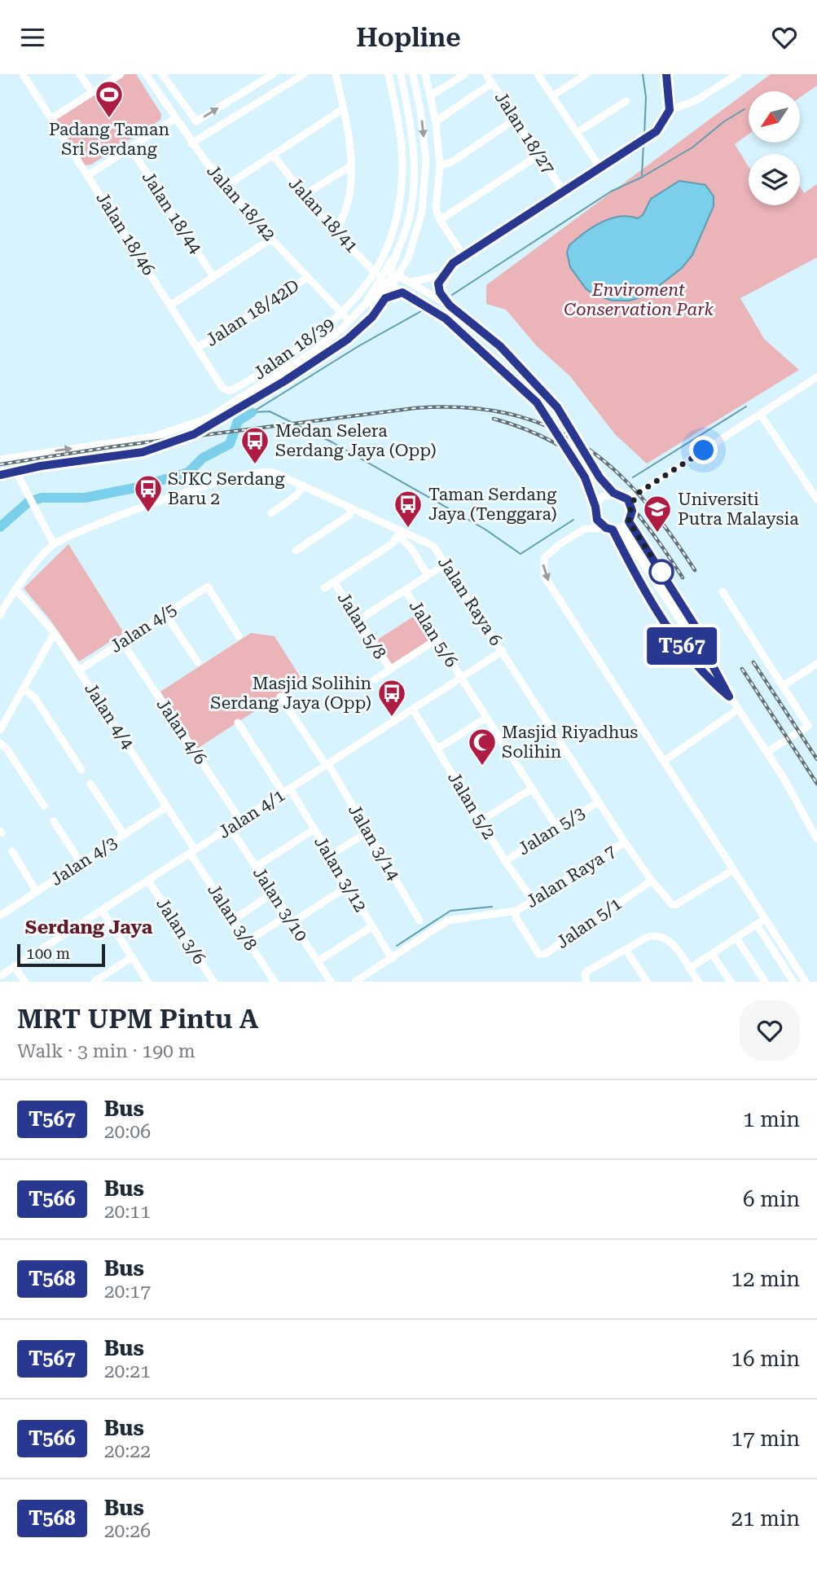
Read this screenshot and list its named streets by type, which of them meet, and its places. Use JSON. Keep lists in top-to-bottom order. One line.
{"streets":{"street":["Jalan 18/27","Jalan 18/42","Jalan 18/44","Jalan 18/41","Jalan 18/46","Jalan 18/42D","Jalan 18/39","Jalan Raya 6","Jalan 5/8","Jalan 4/5","Jalan 5/6","Jalan 4/4","Jalan 4/6","Jalan 5/2","Jalan 4/1","Jalan 5/3","Jalan 3/14","Jalan 4/3","Jalan 3/12","Jalan Raya 7","Jalan 3/10","Jalan 3/8","Jalan 5/1","Jalan 3/6"]},"crossings":[["Jalan 18/42","Jalan 18/42D"],["Jalan 18/42","Jalan 18/39"],["Jalan 18/41","Jalan 18/39"],["Jalan 18/46","Jalan 18/42D"],["Jalan 18/46","Jalan 18/39"],["Jalan Raya 6","Jalan 4/1"],["Jalan Raya 6","Jalan 5/3"],["Jalan Raya 6","Jalan Raya 7"],["Jalan Raya 6","Jalan 5/1"],["Jalan 4/5","Jalan 4/4"],["Jalan 4/5","Jalan 4/6"],["Jalan 5/6","Jalan 4/1"],["Jalan 5/6","Jalan 5/3"],["Jalan 4/4","Jalan 4/1"],["Jalan 4/4","Jalan 4/3"],["Jalan 4/4","Jalan 3/8"],["Jalan 4/6","Jalan 4/1"],["Jalan 5/2","Jalan 4/1"],["Jalan 5/2","Jalan 5/3"],["Jalan 5/2","Jalan Raya 7"],["Jalan 4/1","Jalan 3/14"],["Jalan 4/1","Jalan 3/12"],["Jalan 4/1","Jalan 3/10"],["Jalan 4/1","Jalan 3/8"],["Jalan 4/1","Jalan 3/6"],["Jalan Raya 7","Jalan 5/1"]],"districts":["Serdang Jaya"],"parks":["Enviroment Conservation Park"],"places":{"sports":["Padang Taman Sri Serdang"],"bus stop":["Medan Selera Serdang Jaya (Opp)","SJKC Serdang Baru 2","Taman Serdang Jaya (Tenggara)","Masjid Solihin Serdang Jaya (Opp)"],"school or university":["Universiti Putra Malaysia"],"mosque":["Masjid Riyadhus Solihin"]},"lines":["bus line T567"],"scale_bar":"100 m","north":"bottom left","page":{"header":"Hopline","on_map":"T567","scale":"100 m","heading":["MRT UPM Pintu A","Walk · 3 min · 190 m"],"list":[{"mark":"T567","name":"Bus","note":"20:06","value":"1 min"},{"mark":"T566","name":"Bus","note":"20:11","value":"6 min"},{"mark":"T568","name":"Bus","note":"20:17","value":"12 min"},{"mark":"T567","name":"Bus","note":"20:21","value":"16 min"},{"mark":"T566","name":"Bus","note":"20:22","value":"17 min"},{"mark":"T568","name":"Bus","note":"20:26","value":"21 min"}]}}
